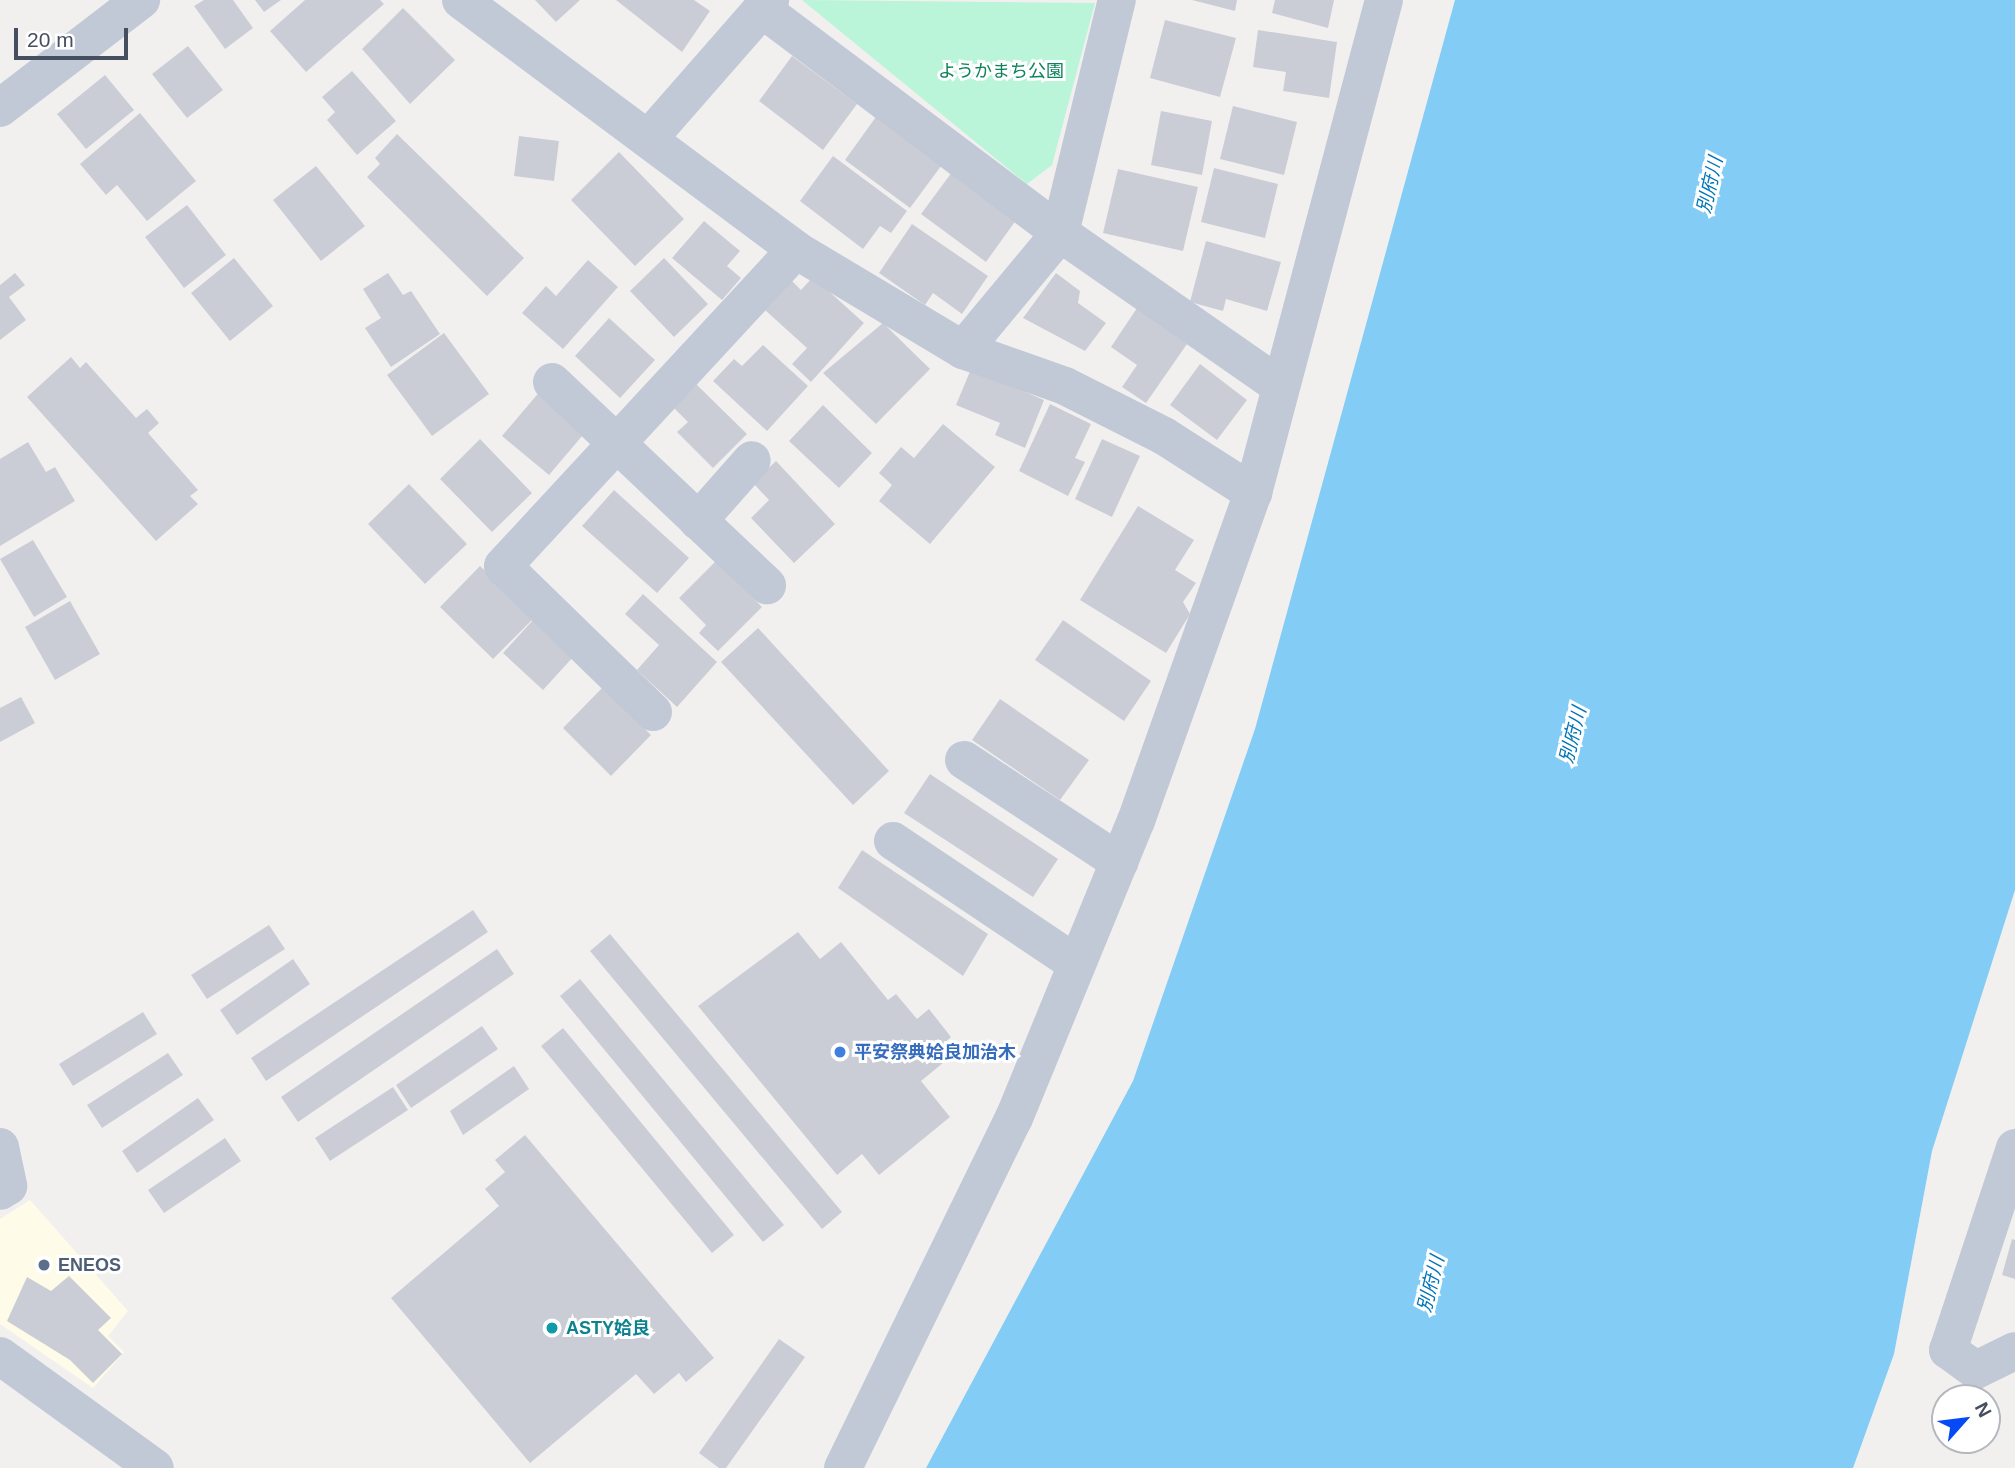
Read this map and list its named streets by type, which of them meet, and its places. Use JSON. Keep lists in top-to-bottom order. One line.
{"water":["別府川"],"parks":["ようかまち公園"],"places":["平安祭典姶良加治木","ENEOS","ASTY姶良"],"scale_bar":"20 m","north":"top right"}
